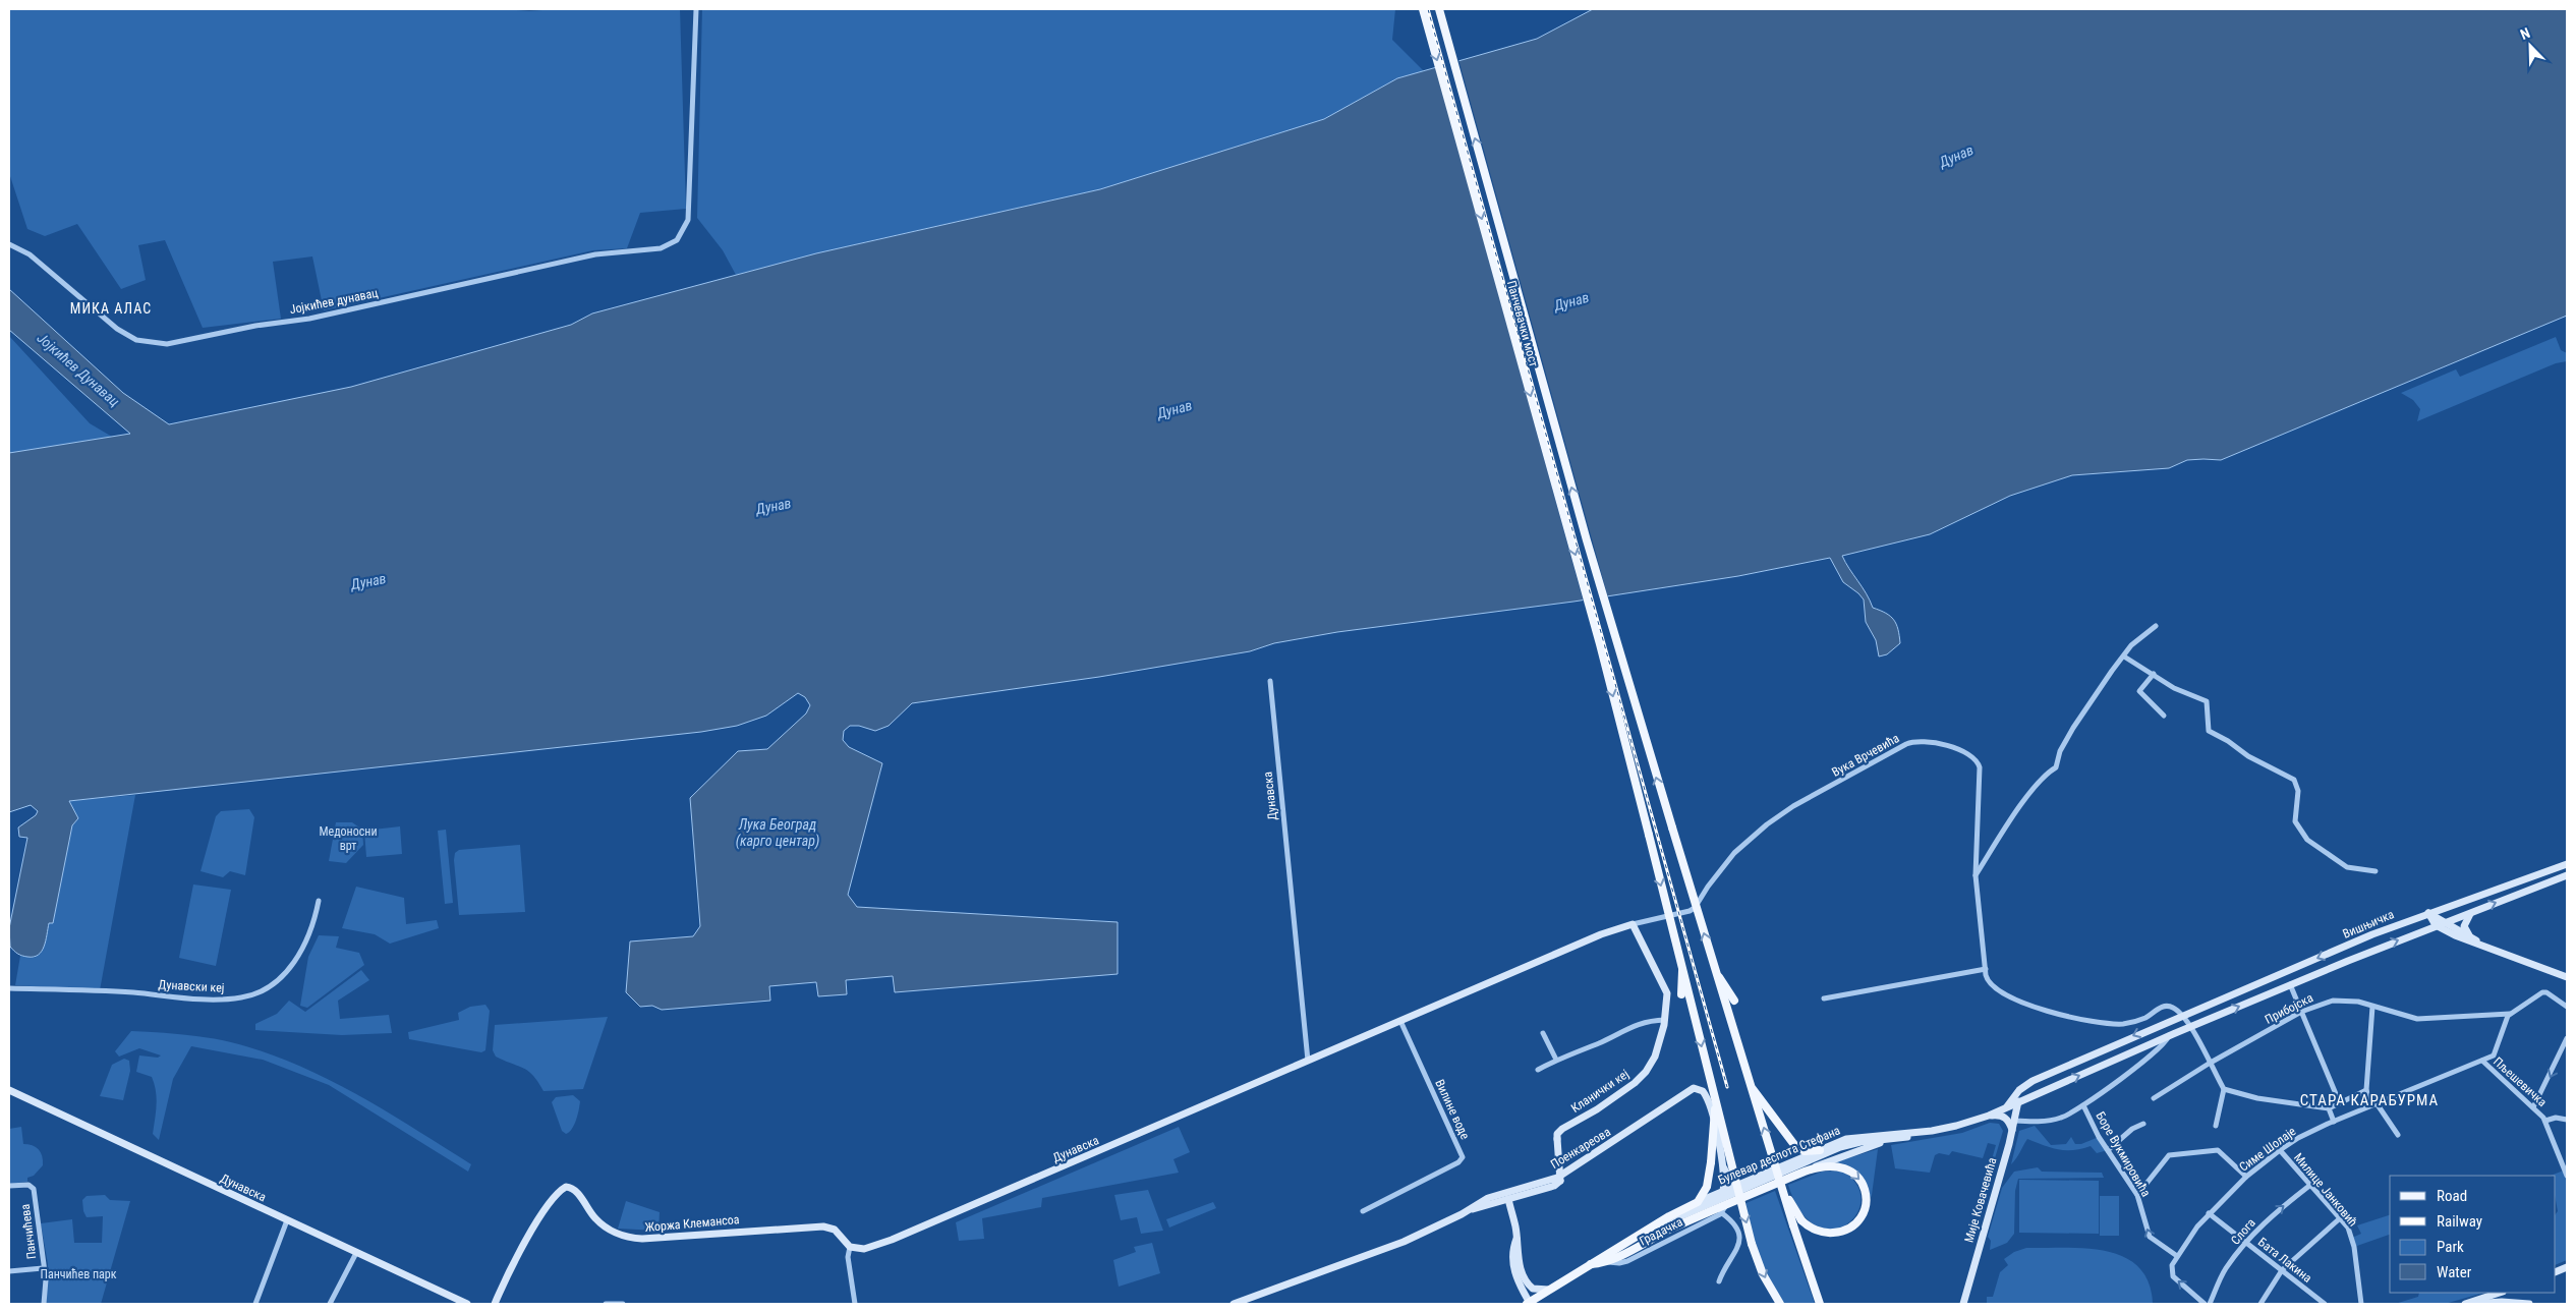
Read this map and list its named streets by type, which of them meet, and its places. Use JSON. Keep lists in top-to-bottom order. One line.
{"streets":{"main road":["Панчевачки мост","Дунавска","Вишњичка","Кланички кеј","Поенкареова","Булевар деспота Стефана","Мије Ковачевића","Жоржа Клемансоа"],"street":["Јојкићев дунавац","Вука Врчевића","Дунавски кеј","Прибојска","Пљешевичка","Вилине воде","Симе Шолаје","Боре Вукмировића","Милице Јанковић","Панчићева","Градачка","Слога","Бата Лакина"]},"crossings":[["Вука Врчевића","Дунавска"],["Вука Врчевића","Вишњичка"],["Вука Врчевића","Кланички кеј"],["Вука Врчевића","Булевар деспота Стефана"],["Дунавска","Кланички кеј"],["Дунавска","Вилине воде"],["Дунавска","Жоржа Клемансоа"],["Вишњичка","Булевар деспота Стефана"],["Пљешевичка","Симе Шолаје"],["Кланички кеј","Поенкареова"],["Симе Шолаје","Боре Вукмировића"],["Симе Шолаје","Милице Јанковић"],["Симе Шолаје","Бата Лакина"],["Булевар деспота Стефана","Мије Ковачевића"],["Милице Јанковић","Слога"],["Слога","Бата Лакина"]],"one_way":["Боре Вукмировића","Слога"],"districts":["МИКА АЛАС","СТАРА КАРАБУРМА"],"water":["Дунав","Јојкићев Дунавац","Лука Београд (карго центар)"],"parks":["Медоносни врт","Панчићев парк"],"legend":["Road","Railway","Park","Water"],"north":"top left"}
